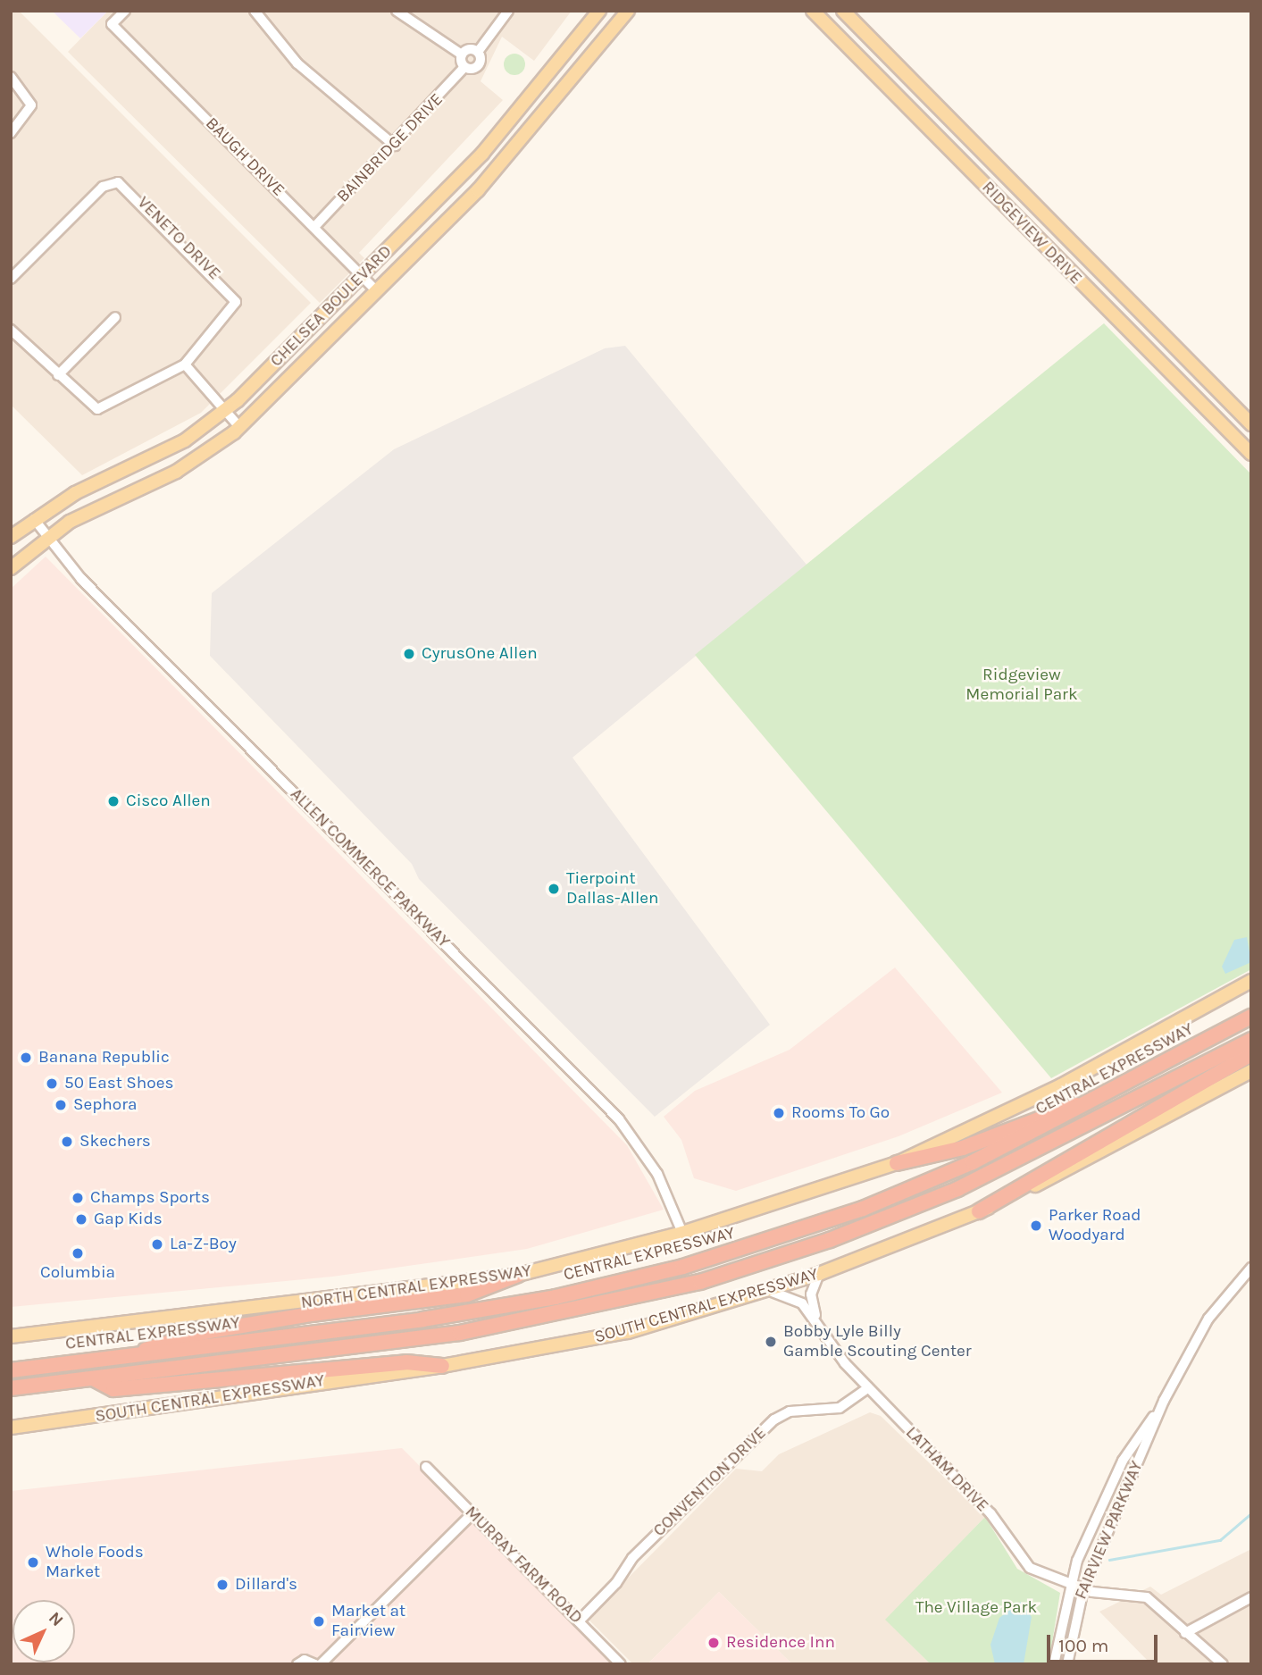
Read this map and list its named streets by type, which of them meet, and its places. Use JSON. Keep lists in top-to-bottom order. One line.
{"streets":{"highway":["CENTRAL EXPRESSWAY"],"main road":["RIDGEVIEW DRIVE","CHELSEA BOULEVARD","NORTH CENTRAL EXPRESSWAY","SOUTH CENTRAL EXPRESSWAY"],"street":["BAINBRIDGE DRIVE","BAUGH DRIVE","VENETO DRIVE","ALLEN COMMERCE PARKWAY","LATHAM DRIVE","CONVENTION DRIVE","FAIRVIEW PARKWAY","MURRAY FARM ROAD"]},"crossings":[["BAINBRIDGE DRIVE","BAUGH DRIVE"],["BAUGH DRIVE","CHELSEA BOULEVARD"],["CHELSEA BOULEVARD","ALLEN COMMERCE PARKWAY"],["ALLEN COMMERCE PARKWAY","NORTH CENTRAL EXPRESSWAY"],["SOUTH CENTRAL EXPRESSWAY","LATHAM DRIVE"],["LATHAM DRIVE","CONVENTION DRIVE"],["LATHAM DRIVE","FAIRVIEW PARKWAY"],["CONVENTION DRIVE","MURRAY FARM ROAD"]],"parks":["Ridgeview Memorial Park","The Village Park"],"places":["CyrusOne Allen","Cisco Allen","Tierpoint Dallas-Allen","Banana Republic","50 East Shoes","Sephora","Rooms To Go","Skechers","Champs Sports","Gap Kids","Parker Road Woodyard","La-Z-Boy","Columbia","Bobby Lyle Billy Gamble Scouting Center","Whole Foods Market","Dillard's","Market at Fairview","Residence Inn"],"scale_bar":"100 m","north":"top right"}
